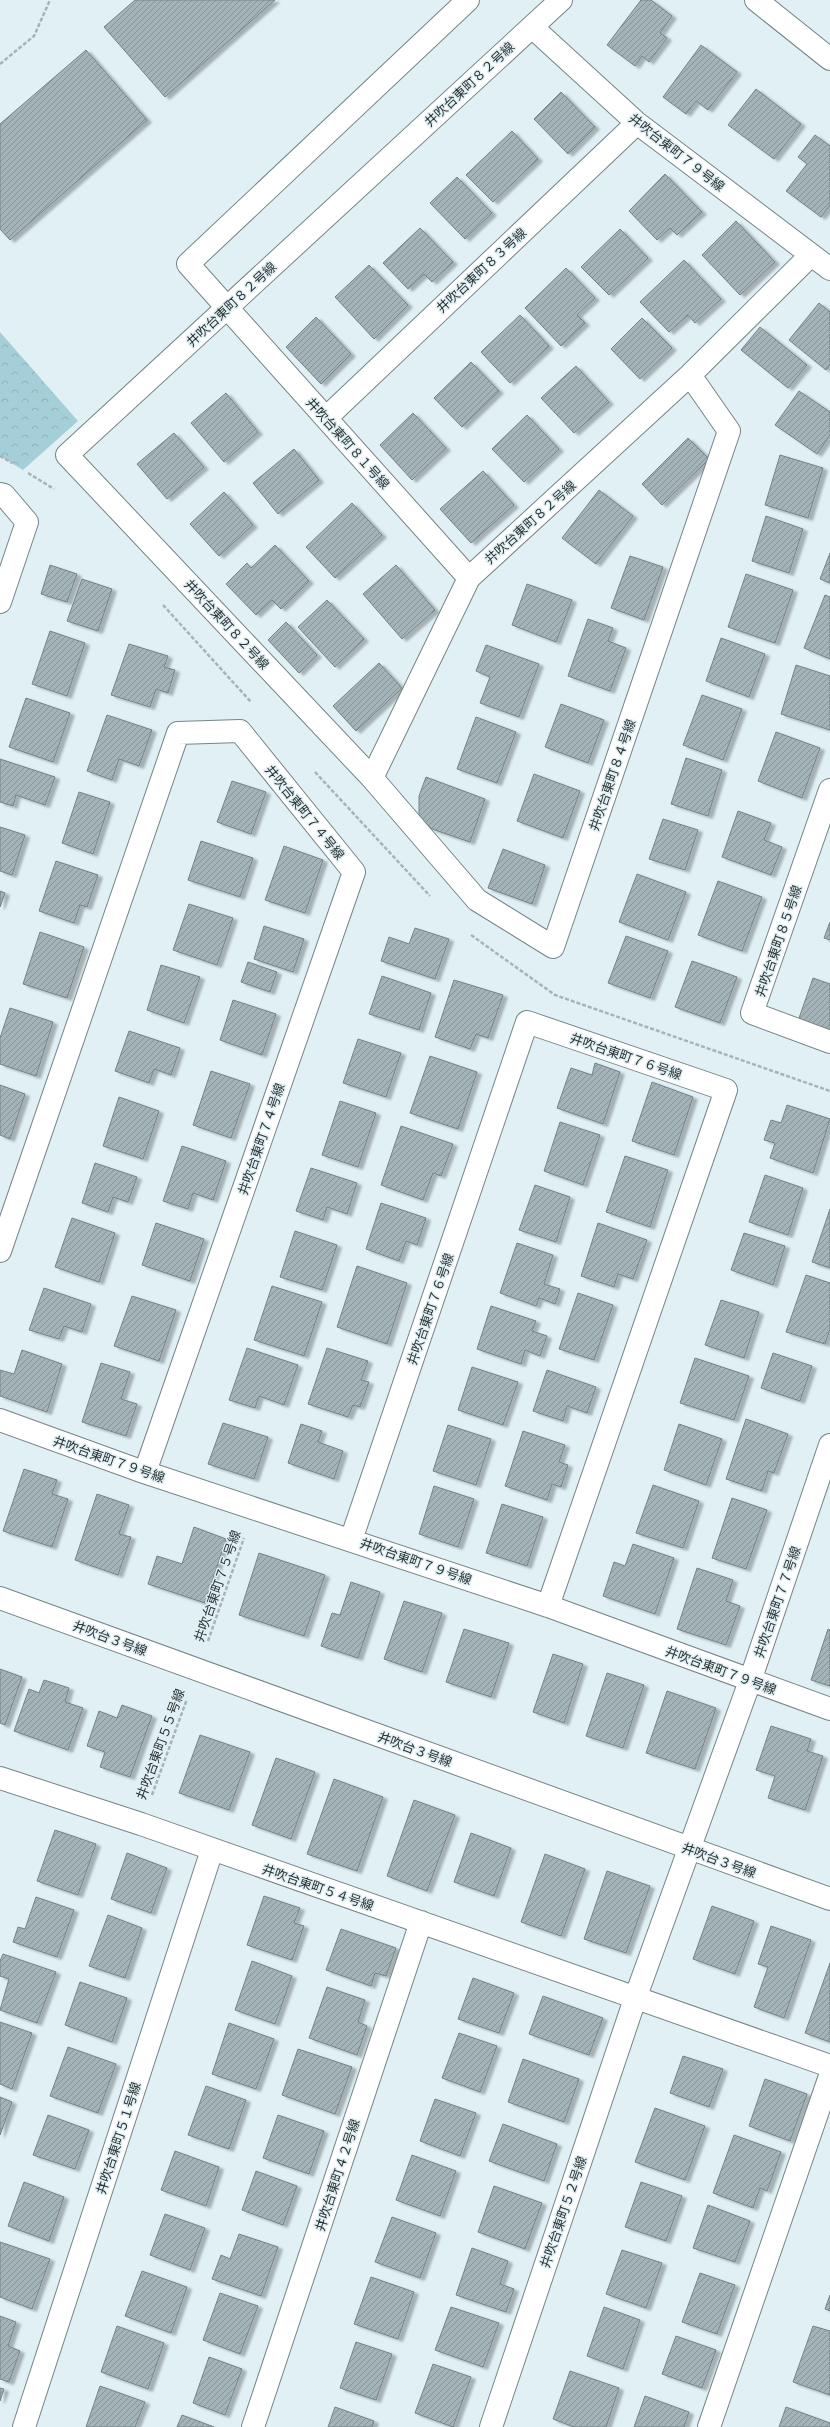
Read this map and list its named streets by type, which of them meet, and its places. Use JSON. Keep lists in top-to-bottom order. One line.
{"streets":{"street":["井吹台東町８２号線","井吹台東町７９号線","井吹台東町８３号線","井吹台東町８１号線","井吹台東町８４号線","井吹台東町７４号線","井吹台東町８５号線","井吹台東町７６号線","井吹台東町７７号線","井吹台３号線","井吹台東町５４号線","井吹台東町５１号線","井吹台東町４２号線","井吹台東町５２号線"],"path":["井吹台東町７５号線","井吹台東町５５号線"]},"crossings":[["井吹台東町８２号線","井吹台東町７９号線"],["井吹台東町８２号線","井吹台東町８１号線"],["井吹台東町８２号線","井吹台東町８４号線"],["井吹台東町７９号線","井吹台東町８３号線"],["井吹台東町７９号線","井吹台東町７４号線"],["井吹台東町７９号線","井吹台東町７６号線"],["井吹台東町７９号線","井吹台東町７５号線"],["井吹台東町７９号線","井吹台東町７７号線"],["井吹台東町８３号線","井吹台東町８１号線"],["井吹台東町７５号線","井吹台３号線"],["井吹台東町７５号線","井吹台東町５５号線"],["井吹台東町７７号線","井吹台３号線"],["井吹台東町７７号線","井吹台東町５２号線"],["井吹台３号線","井吹台東町５５号線"],["井吹台３号線","井吹台東町５２号線"],["井吹台東町５５号線","井吹台東町５４号線"],["井吹台東町５４号線","井吹台東町５１号線"],["井吹台東町５４号線","井吹台東町４２号線"],["井吹台東町５４号線","井吹台東町５２号線"]]}
